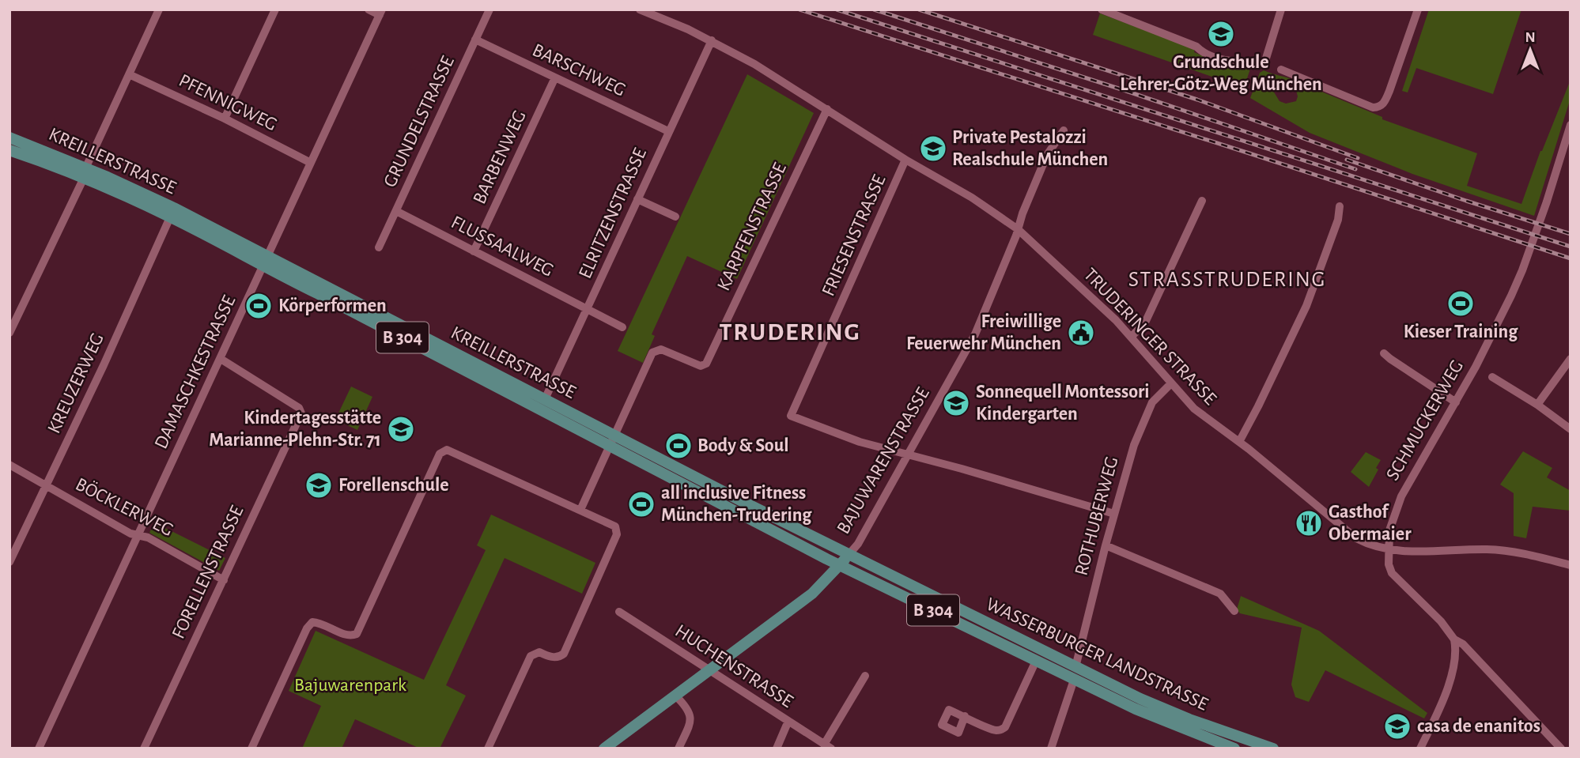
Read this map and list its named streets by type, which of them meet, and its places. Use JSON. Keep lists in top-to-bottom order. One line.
{"streets":{"main road":["KREILLERSTRASSE","B 304","BAJUWARENSTRASSE","WASSERBURGER LANDSTRASSE"],"street":["BARSCHWEG","PFENNIGWEG","GRUNDELSTRASSE","BARBENWEG","ELRITZENSTRASSE","KARPFENSTRASSE","FRIESENSTRASSE","FLUSSAALWEG","TRUDERINGER STRASSE","DAMASCHKESTRASSE","KREUZERWEG","SCHMUCKERWEG","BÖCKLERWEG","ROTHUBERWEG","FORELLENSTRASSE","HUCHENSTRASSE"]},"crossings":[["BARSCHWEG","GRUNDELSTRASSE"],["BARSCHWEG","BARBENWEG"],["BARSCHWEG","ELRITZENSTRASSE"],["PFENNIGWEG","DAMASCHKESTRASSE"],["GRUNDELSTRASSE","FLUSSAALWEG"],["BARBENWEG","FLUSSAALWEG"],["KREILLERSTRASSE","ELRITZENSTRASSE"],["KREILLERSTRASSE","KARPFENSTRASSE"],["KREILLERSTRASSE","DAMASCHKESTRASSE"],["KREILLERSTRASSE","KREUZERWEG"],["KREILLERSTRASSE","BAJUWARENSTRASSE"],["KREILLERSTRASSE","WASSERBURGER LANDSTRASSE"],["ELRITZENSTRASSE","FLUSSAALWEG"],["ELRITZENSTRASSE","TRUDERINGER STRASSE"],["KARPFENSTRASSE","TRUDERINGER STRASSE"],["FRIESENSTRASSE","TRUDERINGER STRASSE"],["FRIESENSTRASSE","BAJUWARENSTRASSE"],["TRUDERINGER STRASSE","SCHMUCKERWEG"],["TRUDERINGER STRASSE","BAJUWARENSTRASSE"],["TRUDERINGER STRASSE","ROTHUBERWEG"],["DAMASCHKESTRASSE","BÖCKLERWEG"],["DAMASCHKESTRASSE","FORELLENSTRASSE"],["KREUZERWEG","BÖCKLERWEG"],["BAJUWARENSTRASSE","WASSERBURGER LANDSTRASSE"],["BAJUWARENSTRASSE","HUCHENSTRASSE"],["BÖCKLERWEG","FORELLENSTRASSE"],["ROTHUBERWEG","WASSERBURGER LANDSTRASSE"]],"districts":["STRASSTRUDERING","TRUDERING"],"parks":["Bajuwarenpark"],"places":{"school or university":["Grundschule Lehrer-Götz-Weg München","Private Pestalozzi Realschule München","Sonnequell Montessori Kindergarten","Kindertagesstätte Marianne-Plehn-Str. 71","Forellenschule","casa de enanitos"],"sports":["Kieser Training","Körperformen","Body & Soul","all inclusive Fitness München-Trudering"],"public building":["Freiwillige Feuerwehr München"],"restaurant":["Gasthof Obermaier"]},"north":"top"}
